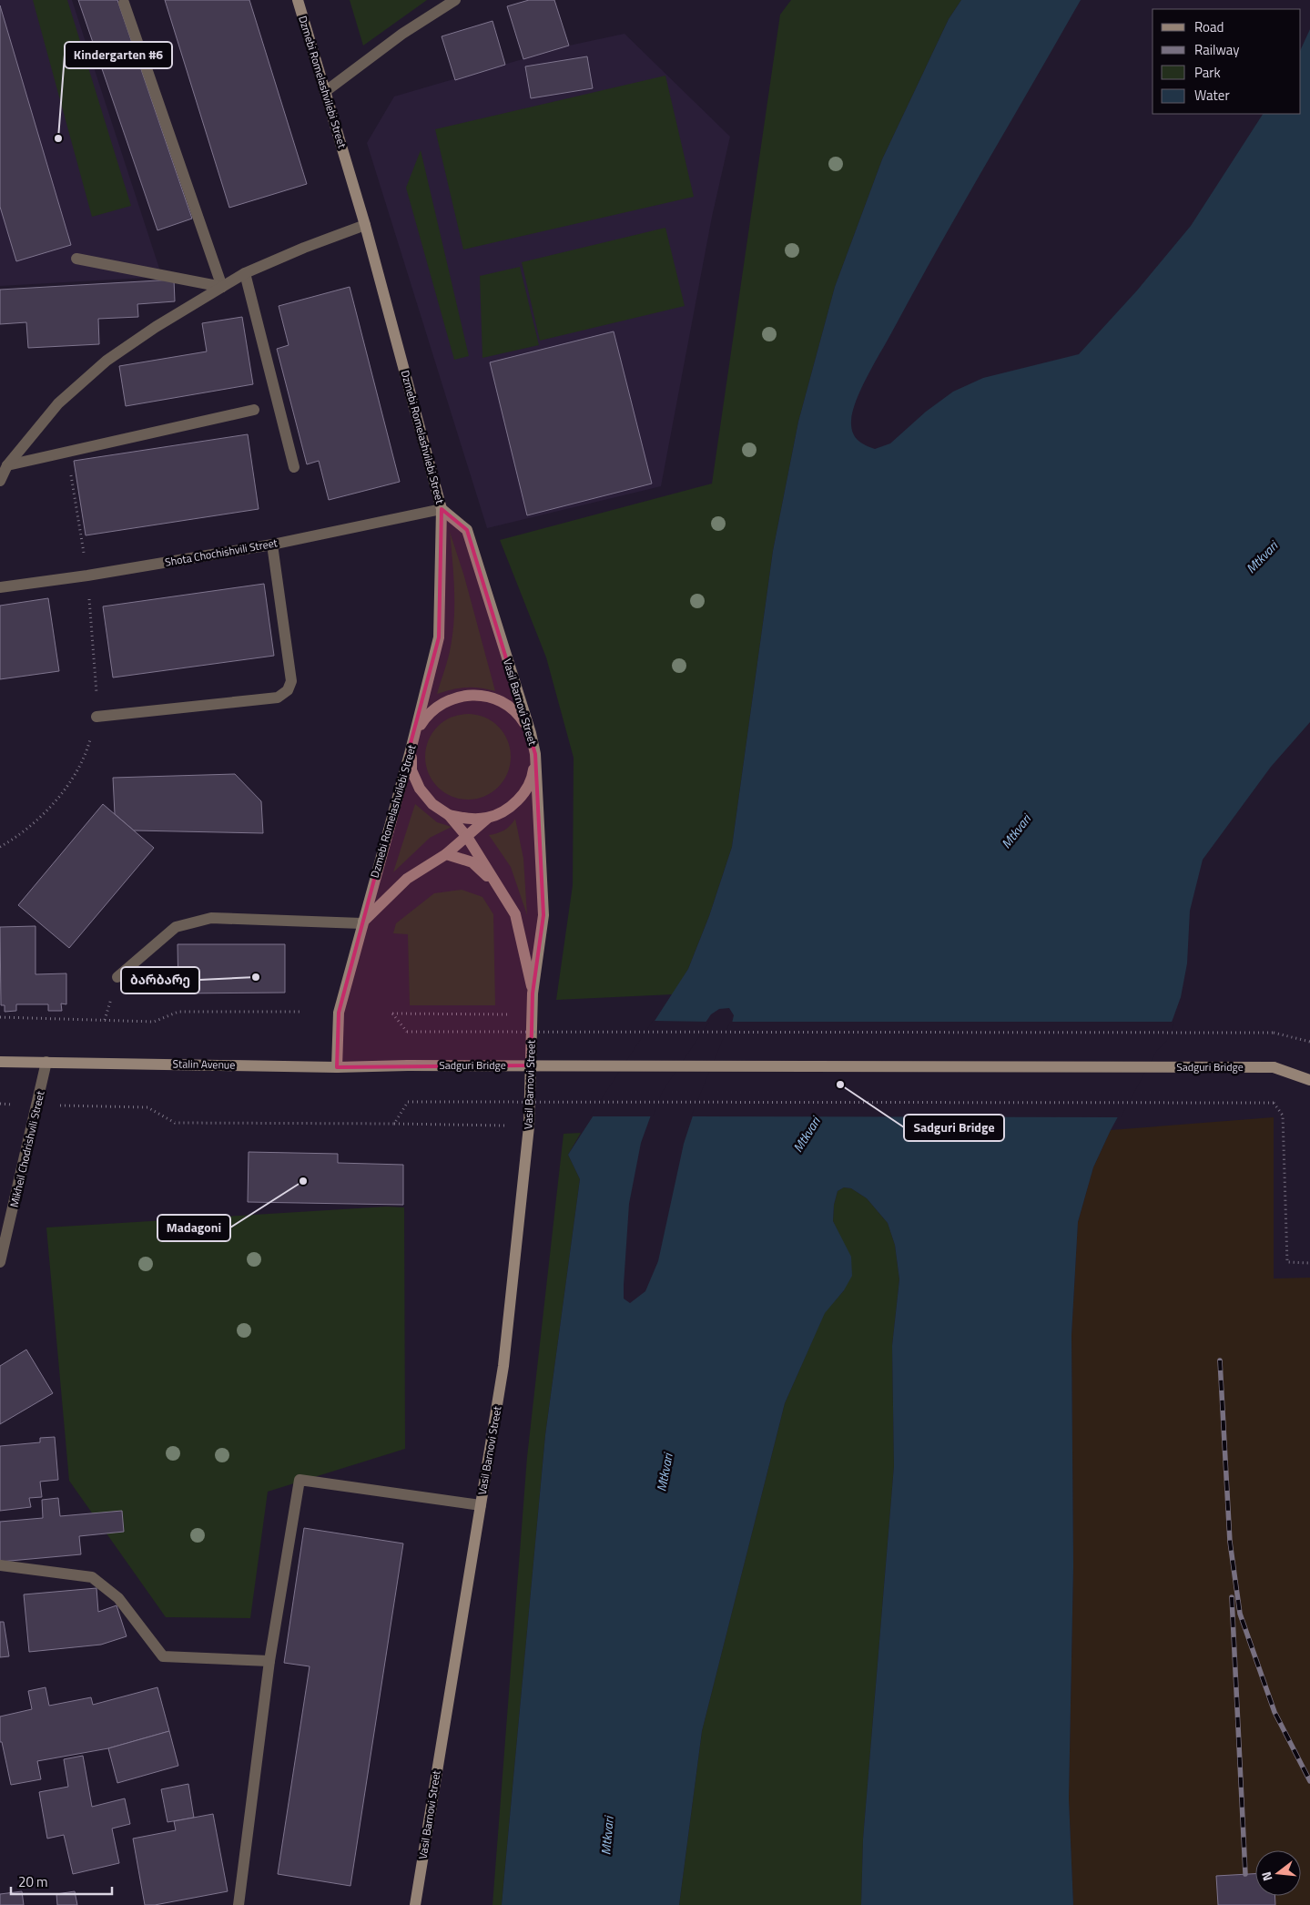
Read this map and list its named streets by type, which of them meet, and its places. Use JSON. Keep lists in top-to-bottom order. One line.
{"streets":{"street":["Dzmebi Romelashvilebi Street","Shota Chochishvili Street","Vasil Barnovi Street","Stalin Avenue","Sadguri Bridge","Mikheil Chodrishvili Street"]},"crossings":[["Dzmebi Romelashvilebi Street","Shota Chochishvili Street"],["Dzmebi Romelashvilebi Street","Vasil Barnovi Street"],["Dzmebi Romelashvilebi Street","Stalin Avenue"],["Shota Chochishvili Street","Vasil Barnovi Street"],["Stalin Avenue","Sadguri Bridge"],["Stalin Avenue","Mikheil Chodrishvili Street"]],"water":["Mtkvari"],"places":["Kindergarten #6","ბარბარე","Sadguri Bridge","Madagoni"],"legend":["Road","Railway","Park","Water"],"scale_bar":"20 m","north":"left"}
